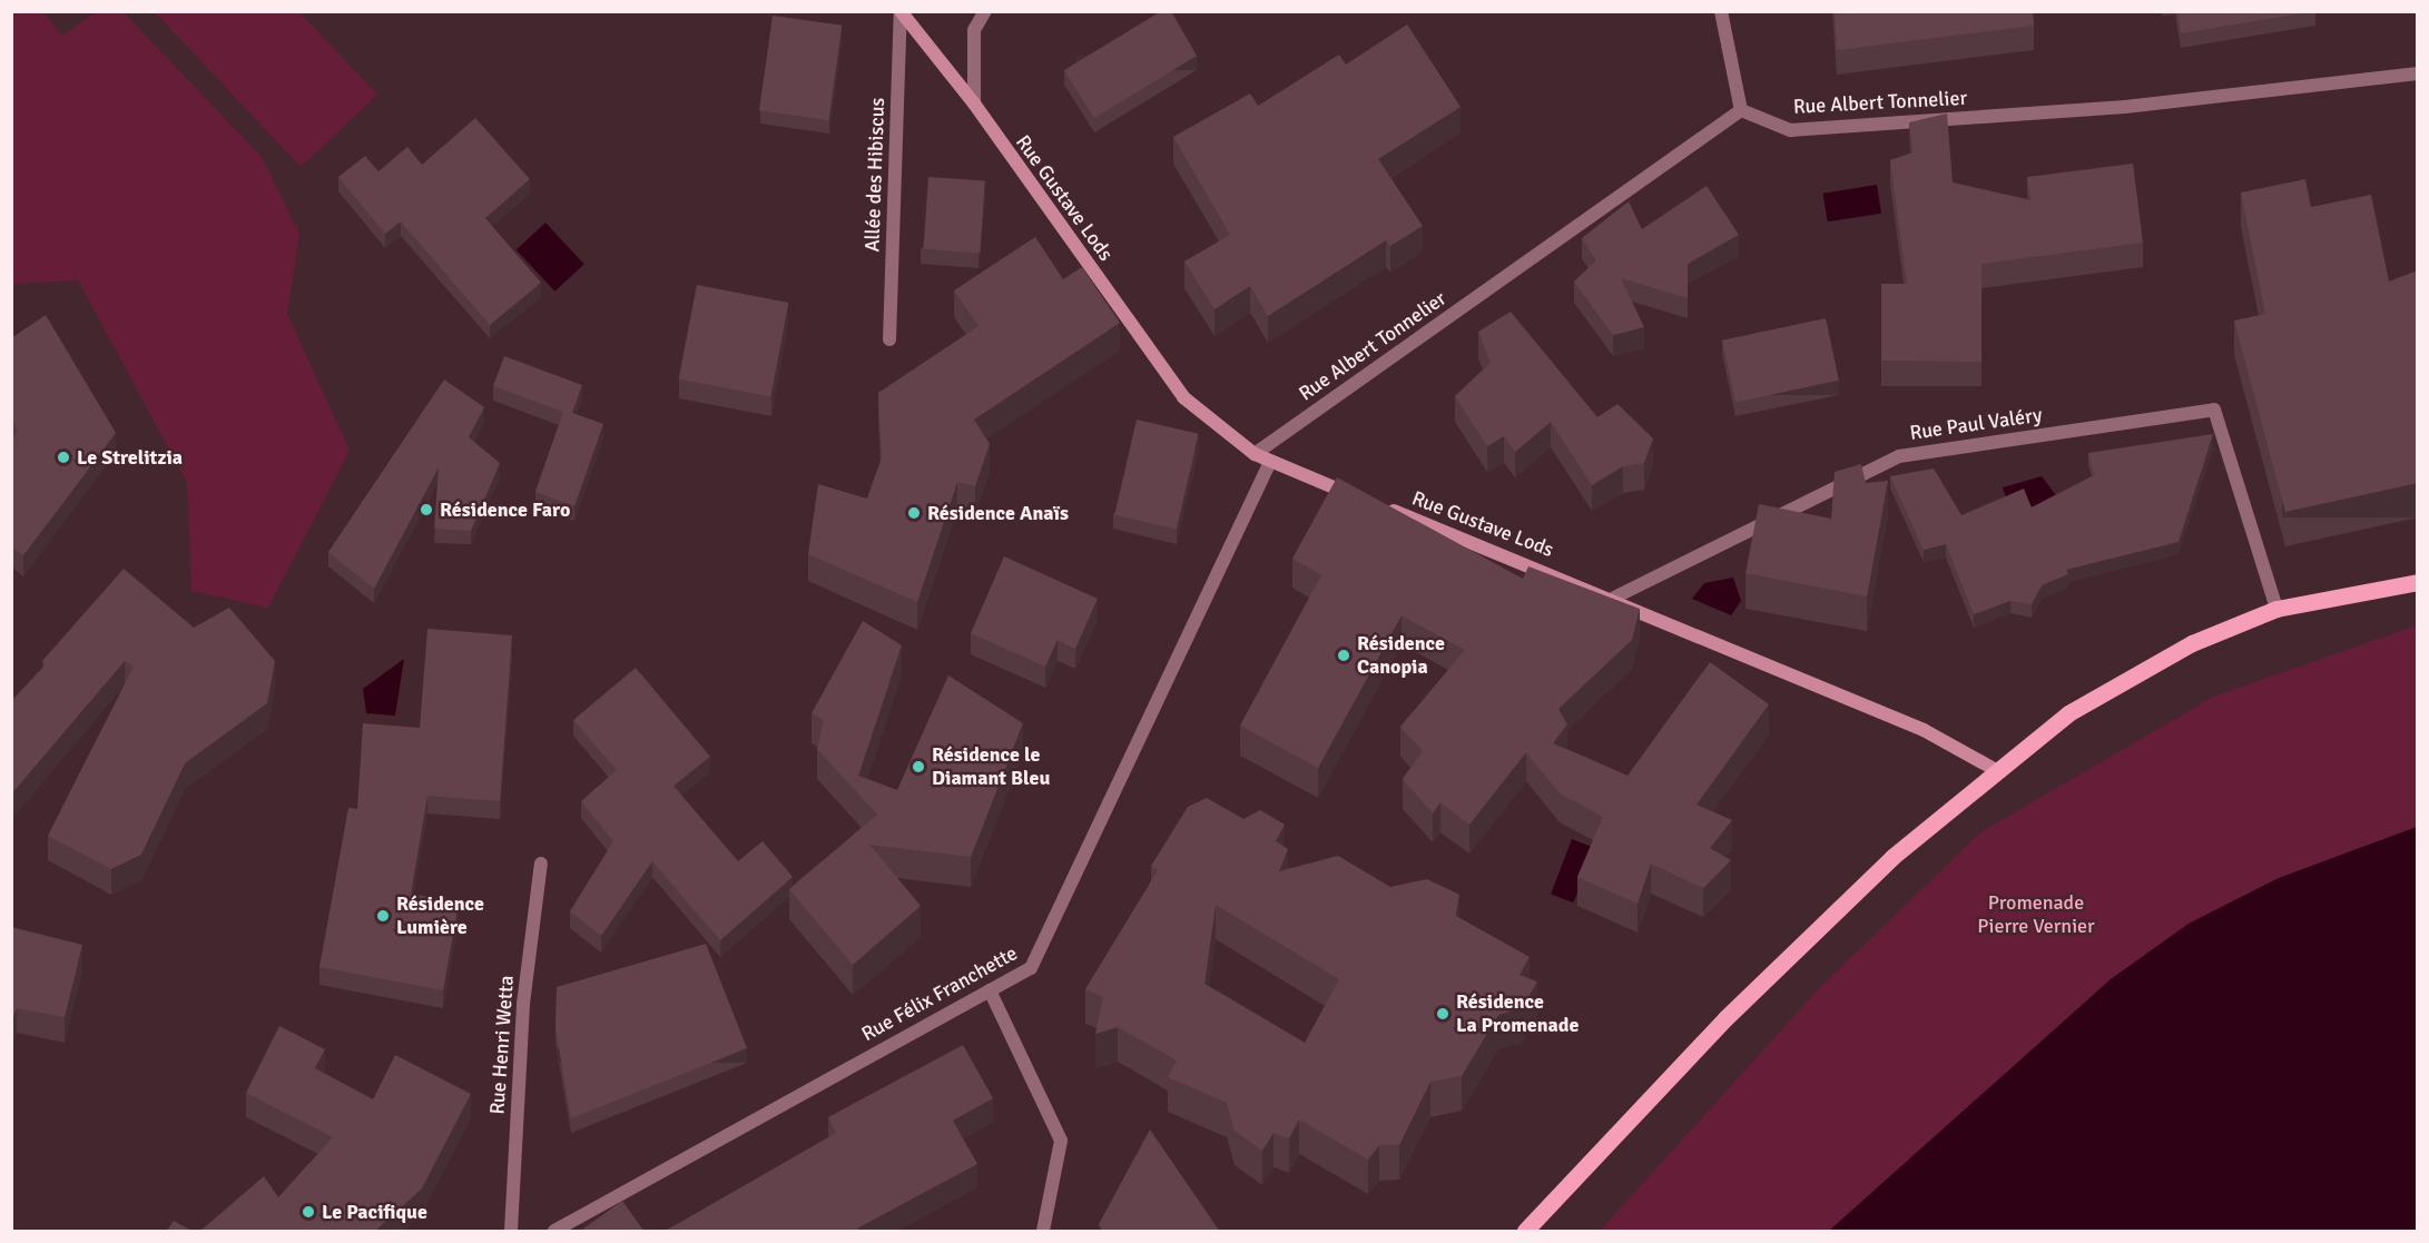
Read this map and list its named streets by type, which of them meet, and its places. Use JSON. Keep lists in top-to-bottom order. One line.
{"streets":{"street":["Rue Albert Tonnelier","Allée des Hibiscus","Rue Gustave Lods","Rue Paul Valéry","Rue Félix Franchette","Rue Henri Wetta"]},"crossings":[["Rue Albert Tonnelier","Rue Gustave Lods"],["Allée des Hibiscus","Rue Gustave Lods"],["Rue Gustave Lods","Rue Paul Valéry"],["Rue Gustave Lods","Rue Félix Franchette"]],"parks":["Promenade Pierre Vernier"],"places":["Le Strelitzia","Résidence Faro","Résidence Anaïs","Résidence Canopia","Résidence le Diamant Bleu","Résidence Lumière","Résidence La Promenade","Le Pacifique"]}
